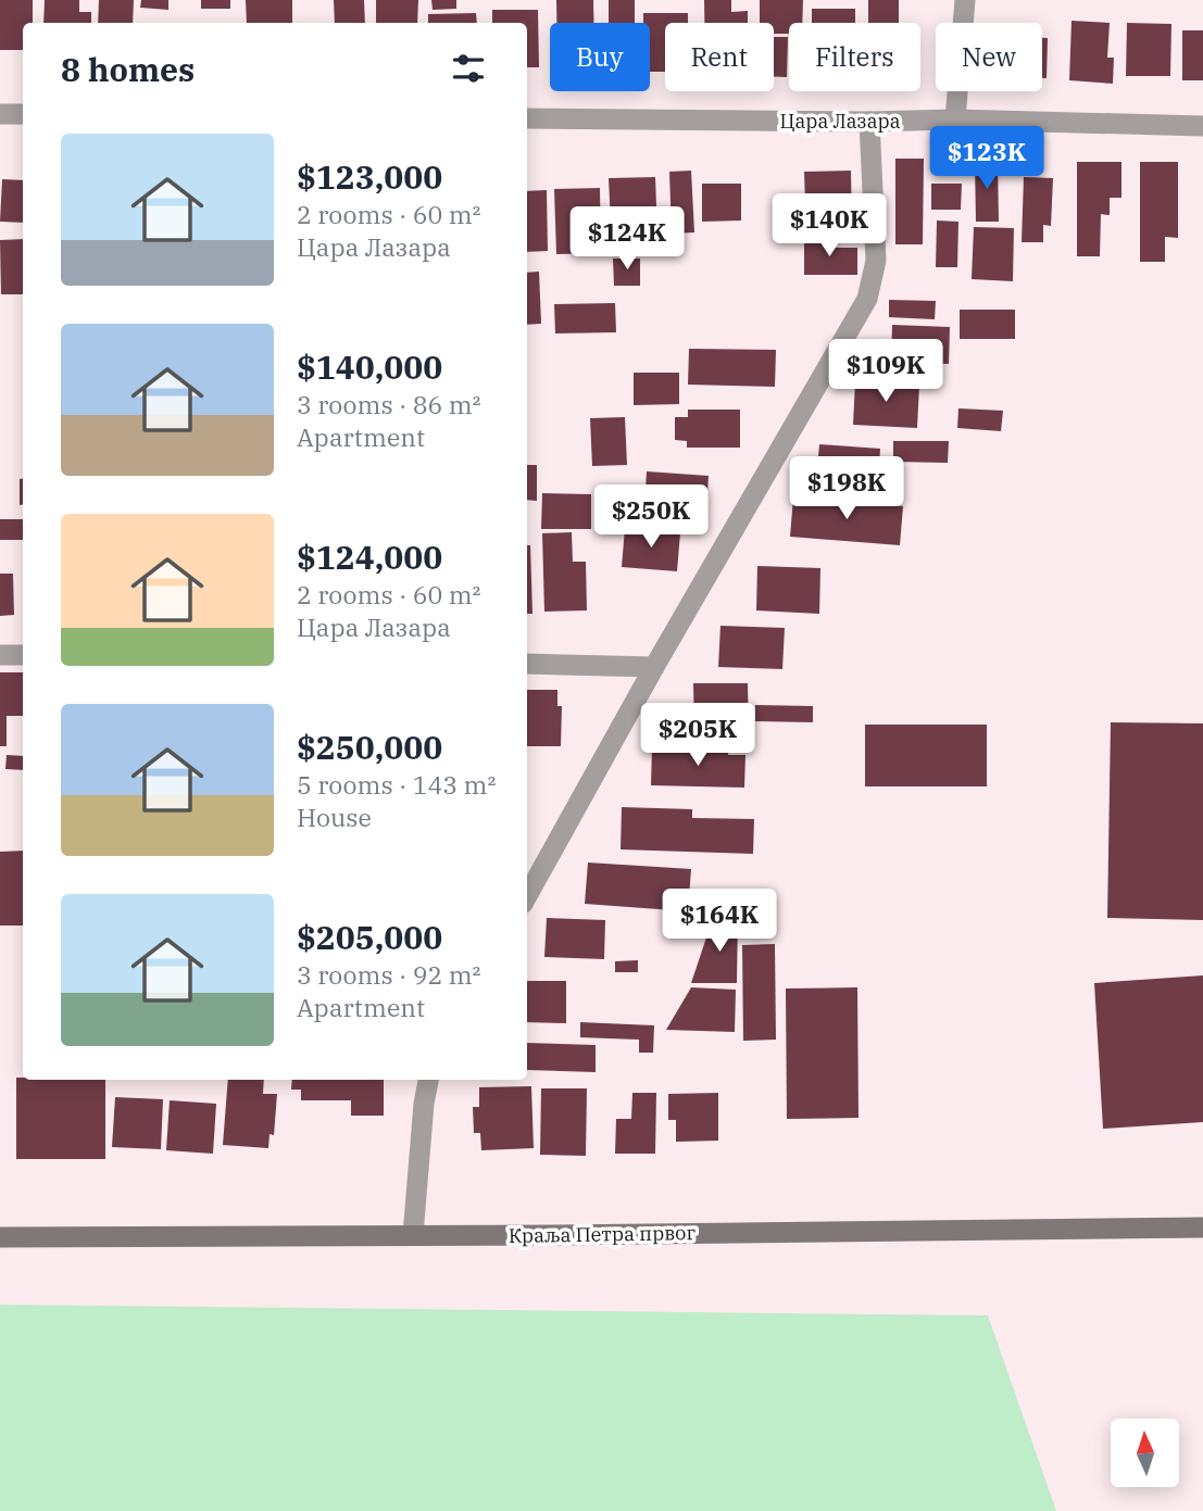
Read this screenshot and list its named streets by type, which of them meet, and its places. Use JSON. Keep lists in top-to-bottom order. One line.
{"streets":{"main road":["Краља Петра првог"],"street":["Цара Лазара"]},"north":"top","page":{"chip":["Buy","Rent","Filters","New"],"heading":"8 homes","list":[{"name":"$123,000","note":"2 rooms · 60 m² · Цара Лазара"},{"name":"$140,000","note":"3 rooms · 86 m² · Apartment"},{"name":"$124,000","note":"2 rooms · 60 m² · Цара Лазара"},{"name":"$250,000","note":"5 rooms · 143 m² · House"},{"name":"$205,000","note":"3 rooms · 92 m² · Apartment"}],"price":["$123K","$140K","$124K","$109K","$198K","$250K","$205K","$164K"]}}
